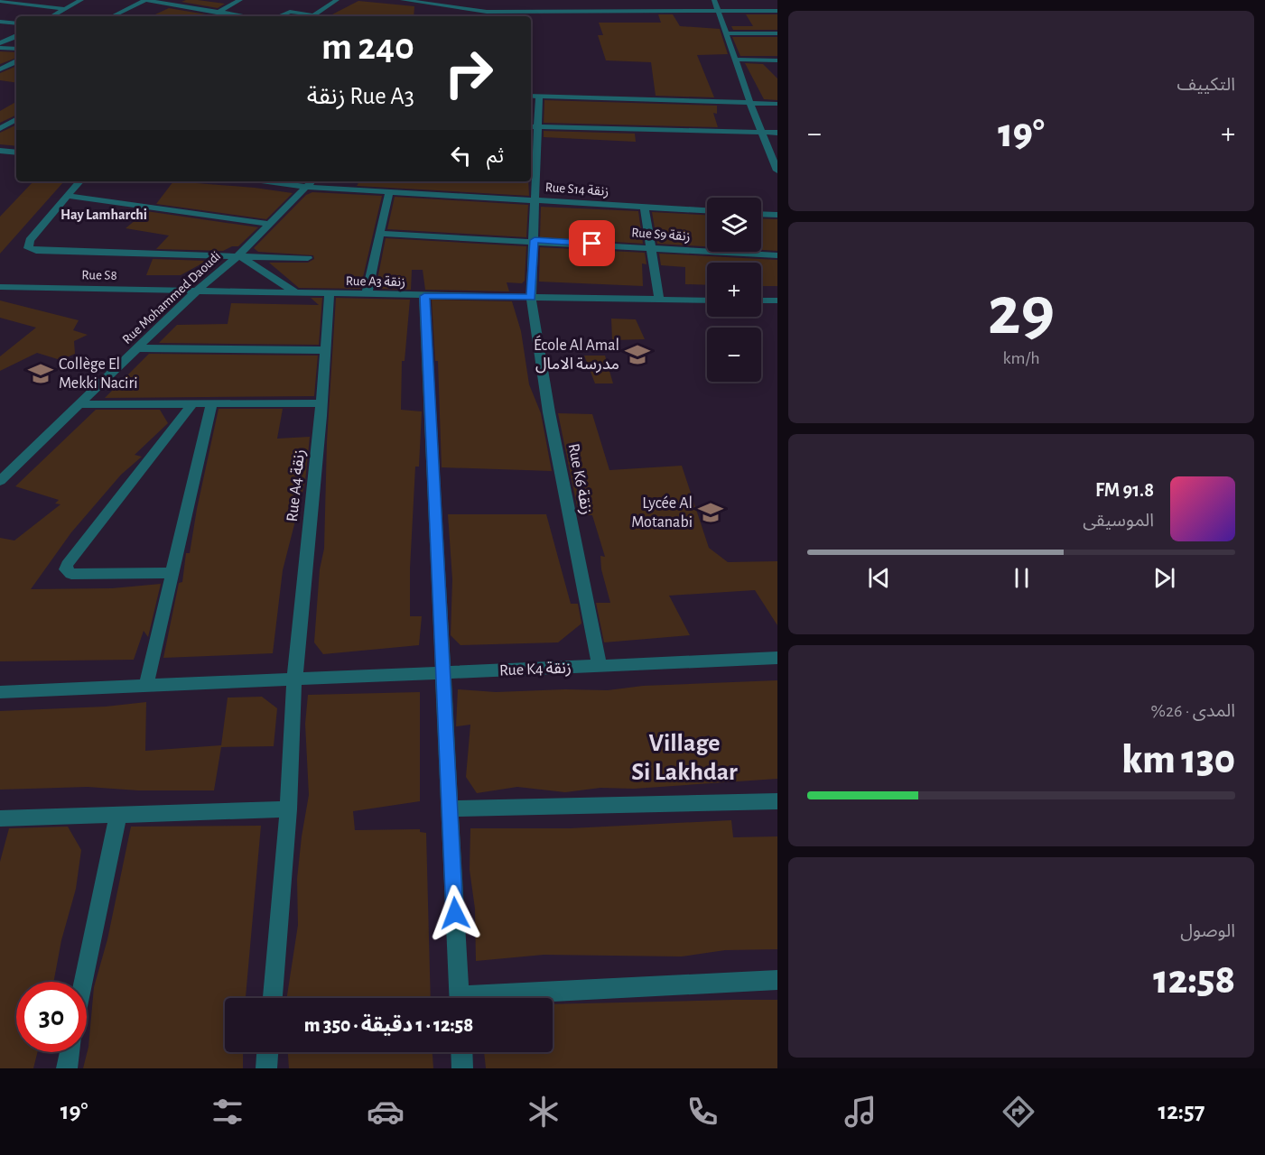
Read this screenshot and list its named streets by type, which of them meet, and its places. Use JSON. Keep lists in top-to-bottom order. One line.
{"streets":{"street":["Rue S14 زنقة","Rue S9 زنقة","Rue S8","Rue A3 زنقة","Rue Mohammed Daoudi","Rue K6 زنقة","Rue A4 زنقة","Rue K4 زنقة"]},"crossings":[["Rue S14 زنقة","Rue Mohammed Daoudi"],["Rue S14 زنقة","Rue K6 زنقة"],["Rue S9 زنقة","Rue K6 زنقة"],["Rue S8","Rue A3 زنقة"],["Rue S8","Rue Mohammed Daoudi"],["Rue A3 زنقة","Rue Mohammed Daoudi"],["Rue A3 زنقة","Rue K6 زنقة"],["Rue A3 زنقة","Rue A4 زنقة"],["Rue K6 زنقة","Rue K4 زنقة"],["Rue A4 زنقة","Rue K4 زنقة"]],"districts":["Hay Lamharchi","Village Si Lakhdar"],"places":{"school or university":["École Al Amal مدرسة الامال","Collège El Mekki Naciri","Lycée Al Motanabi"]},"page":{"tile":["التكييف",["29","km/h"],["المدى · 26%","130 km"],["الوصول","12:58"]],"turn":["240 m","Rue A3 زنقة"],"heat":["−","19°","+"],"then":"ثم","map_buttons":["+","−"],"song":["91.8 FM","الموسيقى"],"limit":"30","trip":"12:58 · 1 دقيقة · 350 m","tabs":["12:57","19°"]}}
